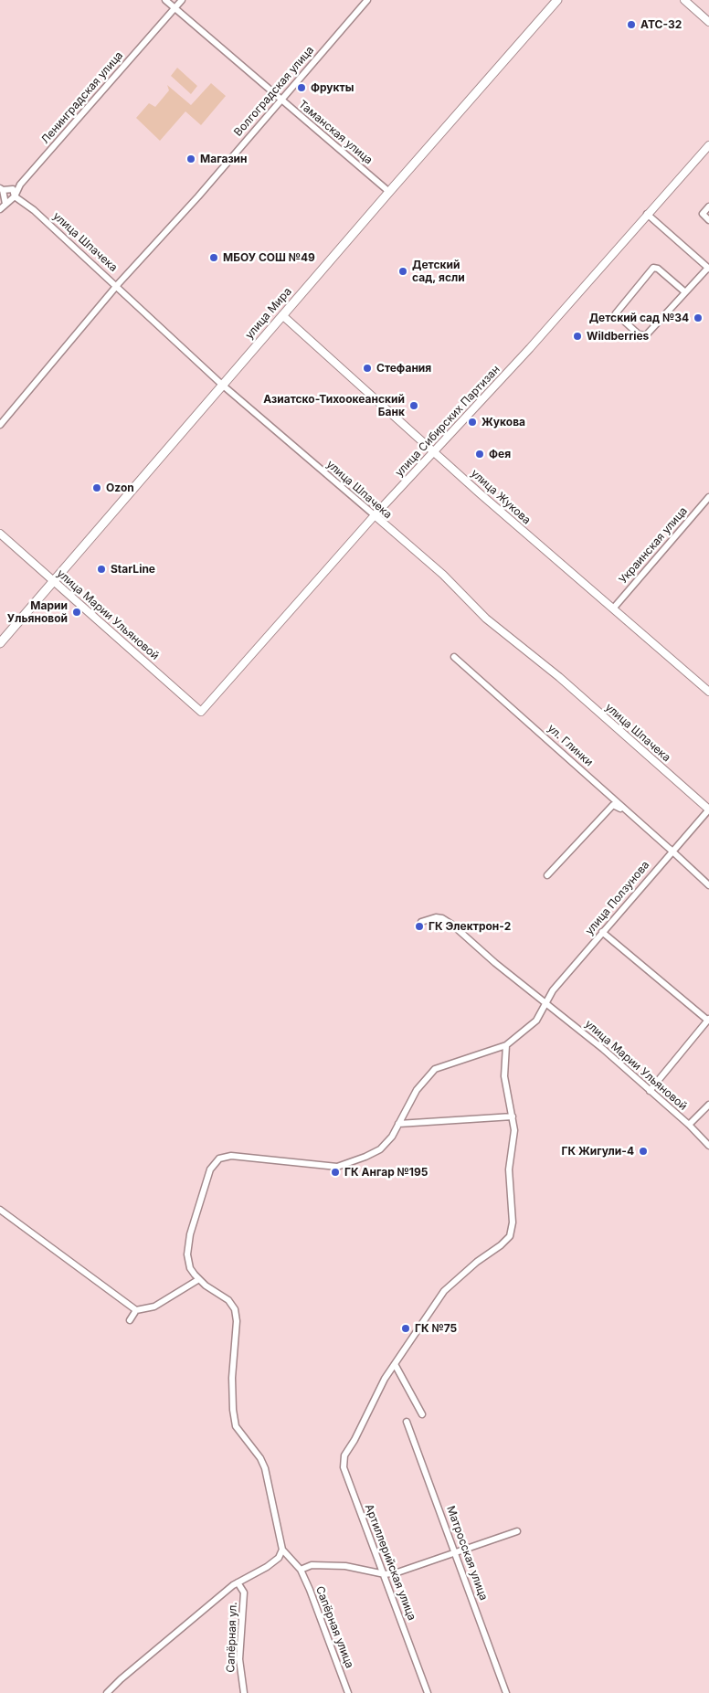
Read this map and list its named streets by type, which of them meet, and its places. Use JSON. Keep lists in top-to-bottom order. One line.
{"streets":{"main road":["улица Мира"],"street":["Волгоградская улица","Ленинградская улица","Таманская улица","улица Шпачека","улица Сибирских Партизан","улица Жукова","Украинская улица","улица Марии Ульяновой","ул. Глинки","улица Ползунова","Матросская улица","Артиллерийская улица","Сапёрная улица","Сапёрная ул."]},"crossings":[["Волгоградская улица","Таманская улица"],["Волгоградская улица","улица Шпачека"],["Ленинградская улица","Таманская улица"],["Ленинградская улица","улица Шпачека"],["Таманская улица","улица Мира"],["улица Шпачека","улица Мира"],["улица Шпачека","улица Сибирских Партизан"],["улица Шпачека","улица Ползунова"],["улица Мира","улица Жукова"],["улица Мира","улица Марии Ульяновой"],["улица Сибирских Партизан","улица Жукова"],["улица Сибирских Партизан","улица Марии Ульяновой"],["улица Жукова","Украинская улица"],["улица Марии Ульяновой","улица Ползунова"],["ул. Глинки","улица Ползунова"],["улица Ползунова","Артиллерийская улица"]],"places":["АТС-32","Фрукты","Магазин","МБОУ СОШ №49","Детский сад, ясли","Детский сад №34","Wildberries","Стефания","Азиатско-Тихоокеанский Банк","Жукова","Фея","Ozon","StarLine","Марии Ульяновой","ГК Электрон-2","ГК Жигули-4","ГК Ангар №195","ГК №75"]}
